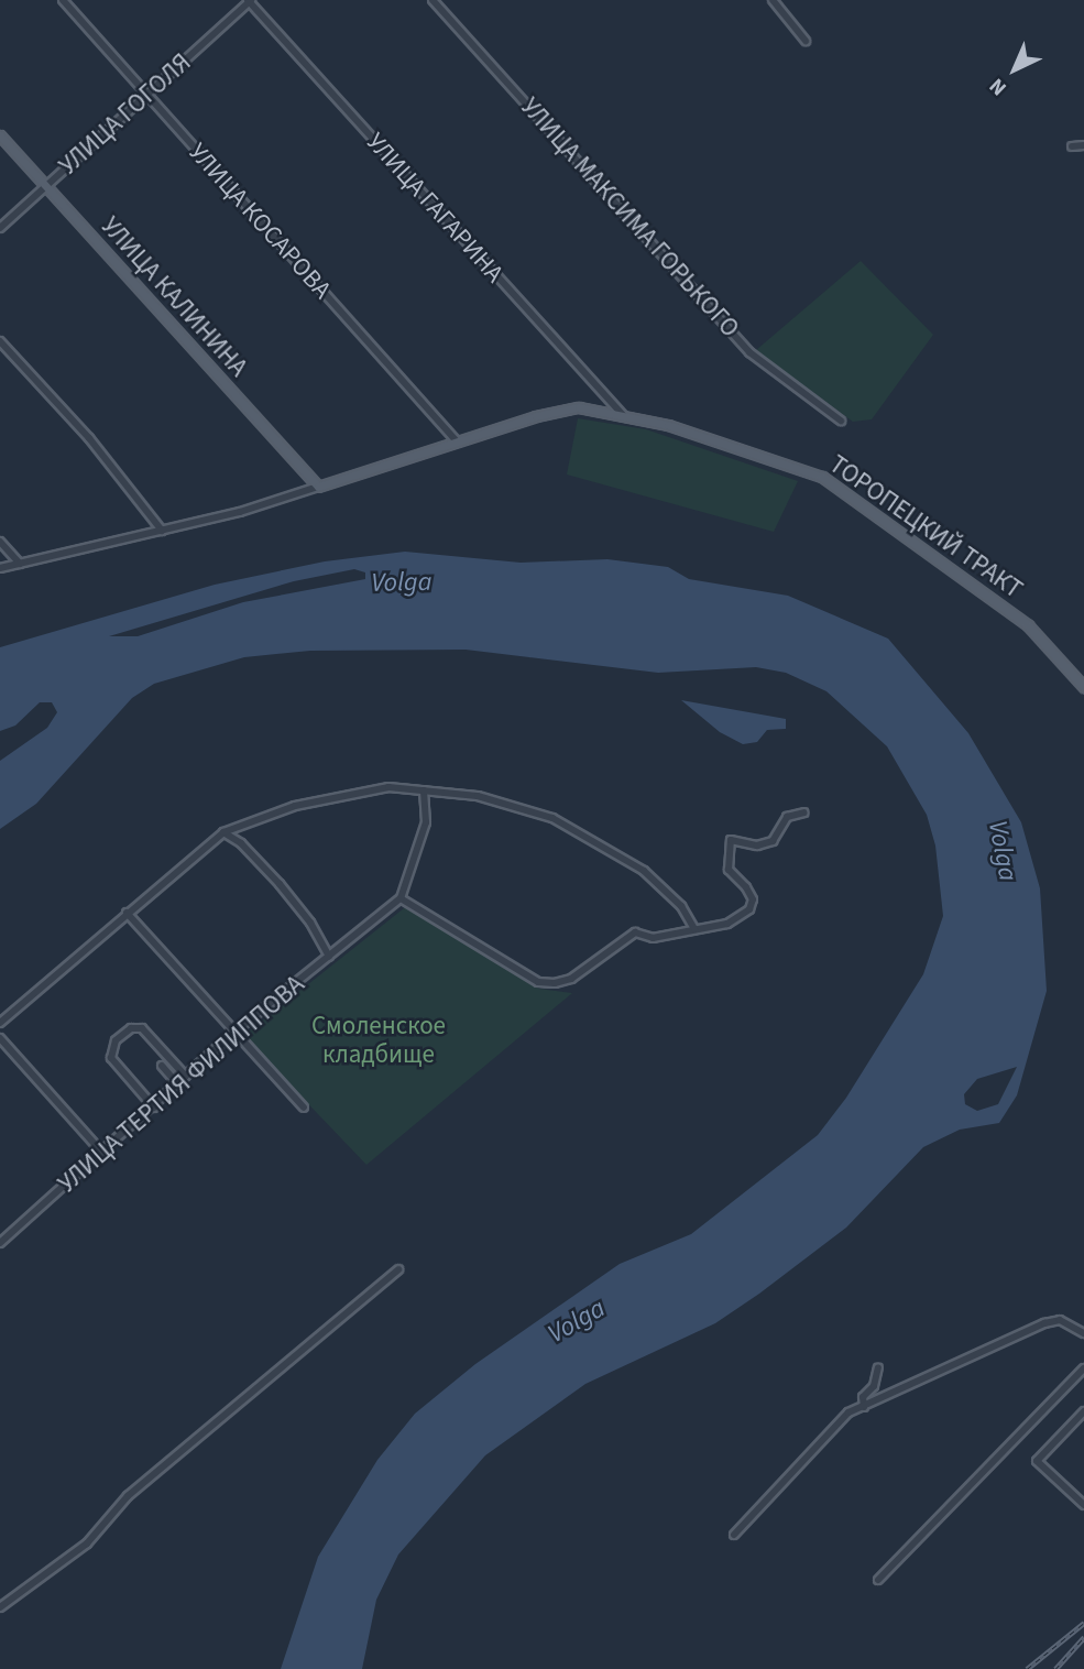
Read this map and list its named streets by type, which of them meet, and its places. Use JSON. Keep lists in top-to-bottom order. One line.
{"streets":{"main road":["УЛИЦА КАЛИНИНА","ТОРОПЕЦКИЙ ТРАКТ"],"street":["УЛИЦА ГОГОЛЯ","УЛИЦА ГАГАРИНА","УЛИЦА МАКСИМА ГОРЬКОГО","УЛИЦА КОСАРОВА","УЛИЦА ТЕРТИЯ ФИЛИППОВА"]},"crossings":[["УЛИЦА ГОГОЛЯ","УЛИЦА ГАГАРИНА"],["УЛИЦА ГОГОЛЯ","УЛИЦА КОСАРОВА"],["УЛИЦА ГОГОЛЯ","УЛИЦА КАЛИНИНА"],["УЛИЦА ГАГАРИНА","ТОРОПЕЦКИЙ ТРАКТ"],["УЛИЦА КОСАРОВА","ТОРОПЕЦКИЙ ТРАКТ"],["УЛИЦА КАЛИНИНА","ТОРОПЕЦКИЙ ТРАКТ"]],"water":["Volga"],"parks":["Смоленское кладбище"],"north":"bottom left"}
